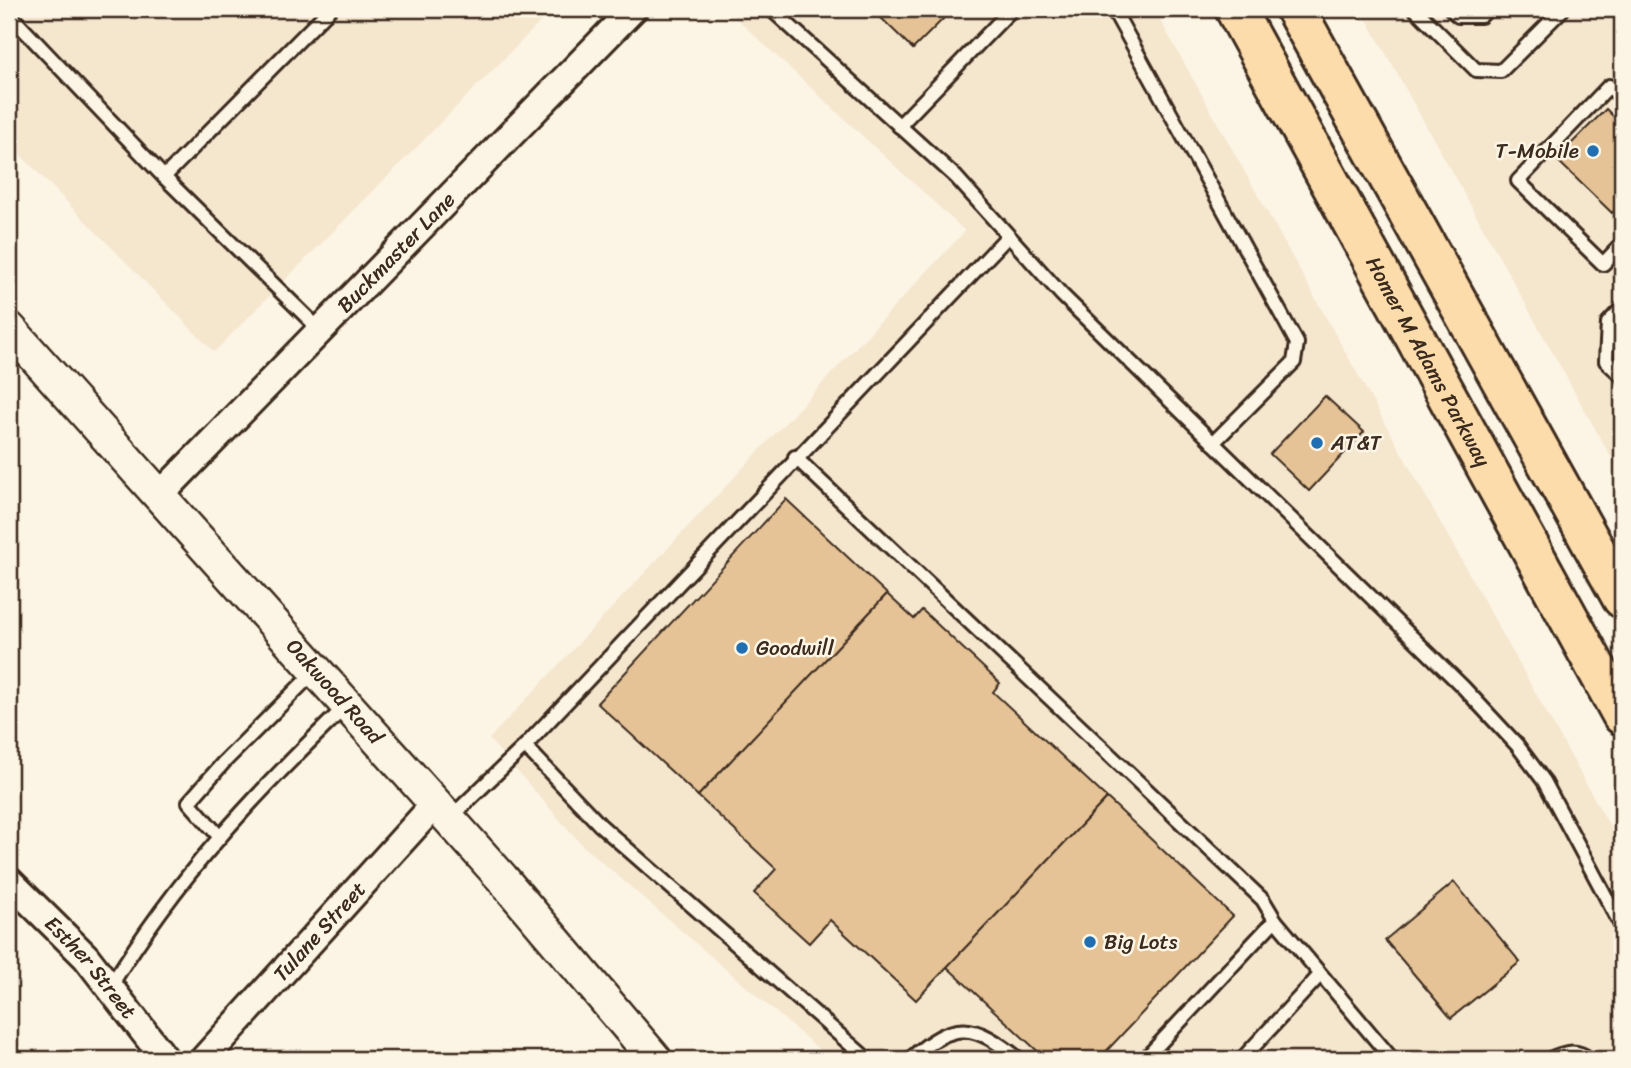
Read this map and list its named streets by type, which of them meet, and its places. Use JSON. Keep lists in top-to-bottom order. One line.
{"streets":{"main road":["Homer M Adams Parkway"],"street":["Buckmaster Lane","Oakwood Road","Tulane Street","Esther Street"]},"crossings":[["Buckmaster Lane","Oakwood Road"],["Oakwood Road","Tulane Street"]],"places":["T-Mobile","AT&T","Goodwill","Big Lots"]}
